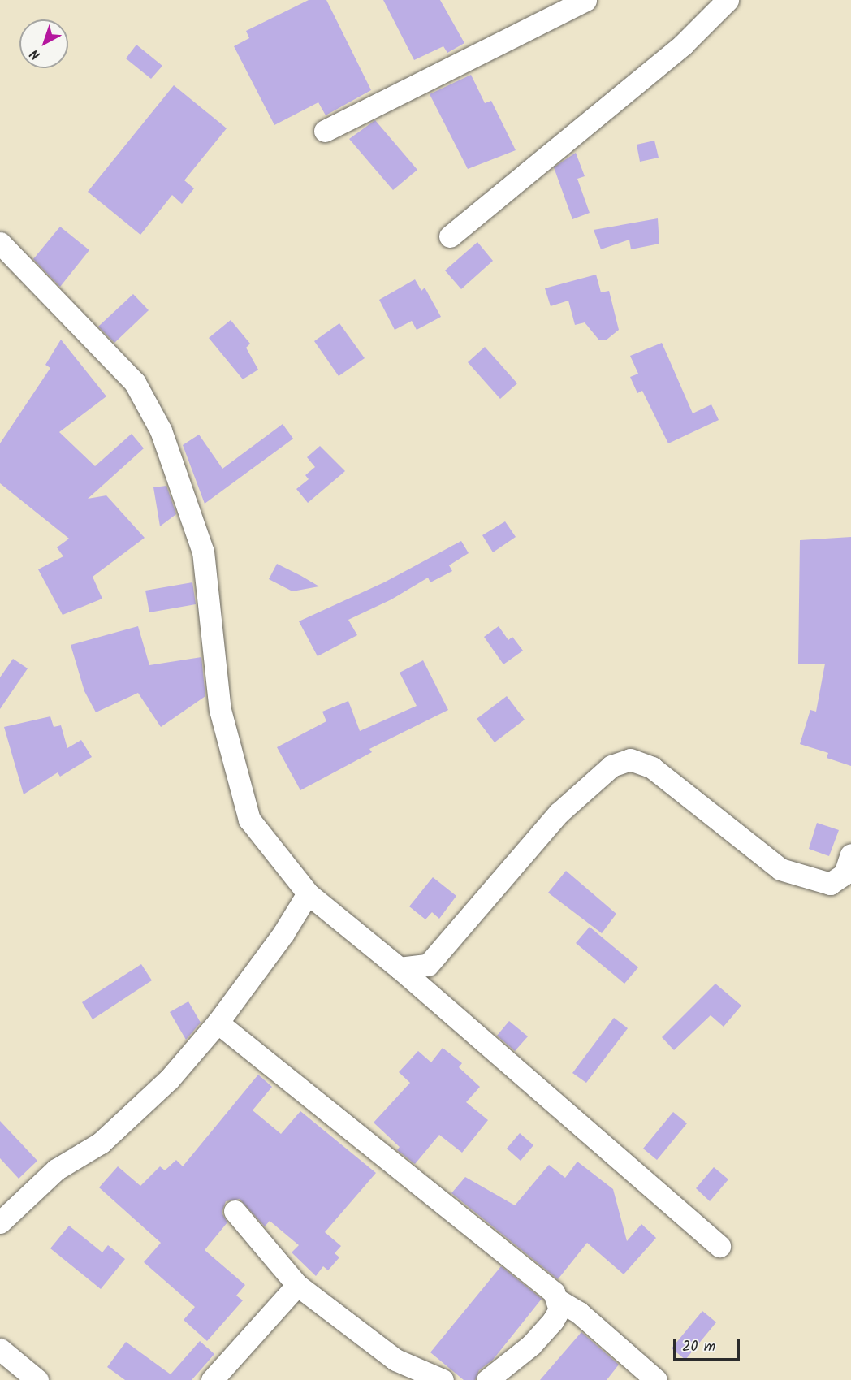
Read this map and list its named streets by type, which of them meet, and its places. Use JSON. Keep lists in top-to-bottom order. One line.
{"scale_bar":"20 m","north":"bottom left"}
